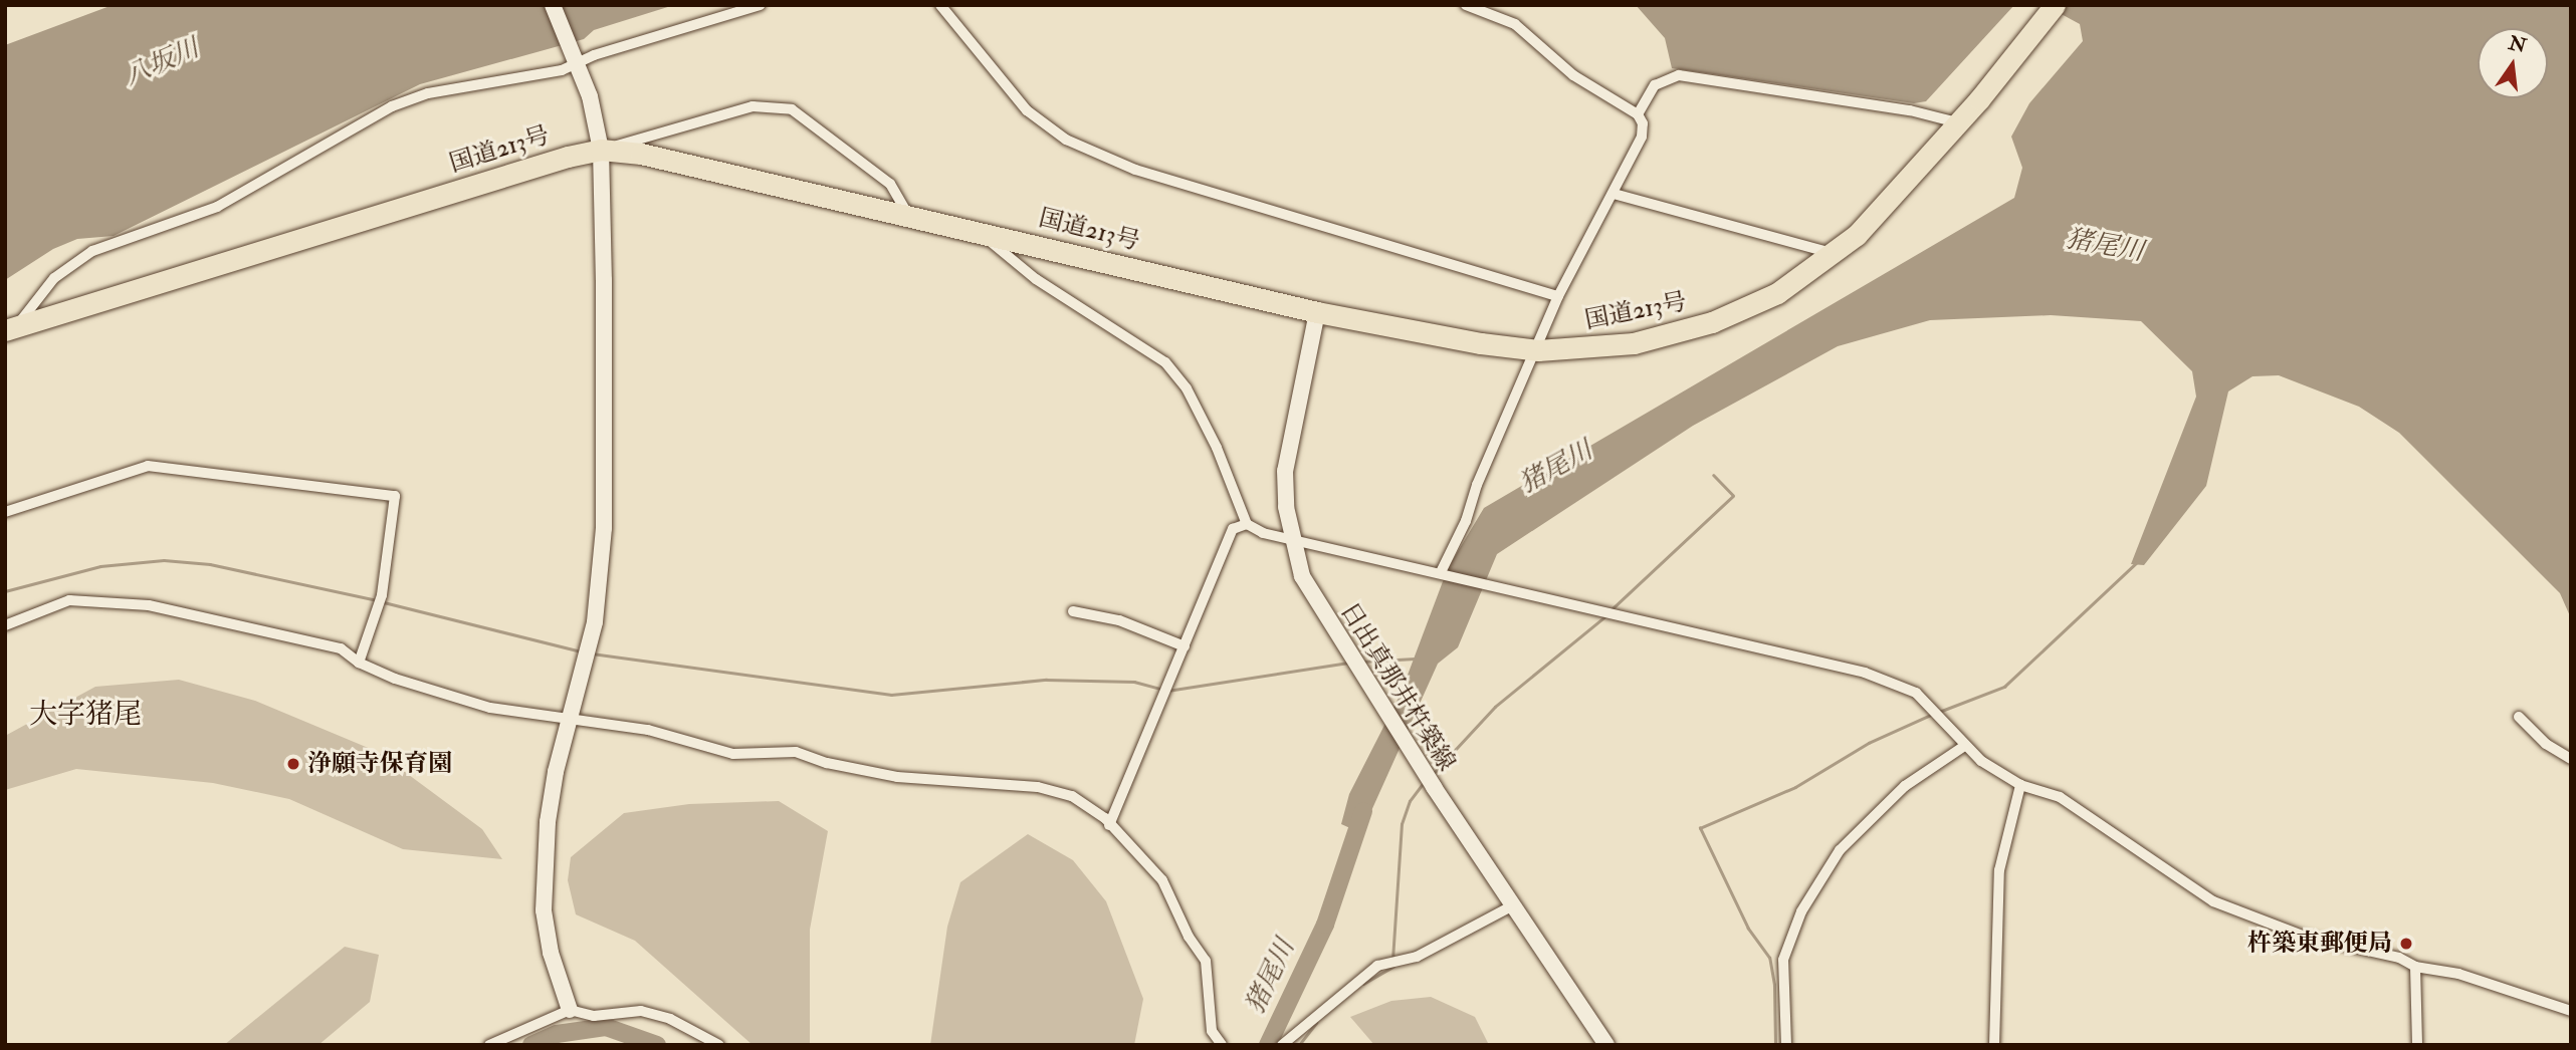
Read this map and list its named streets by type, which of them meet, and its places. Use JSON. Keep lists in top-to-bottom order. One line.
{"streets":{"highway":["国道213号"],"street":["日出真那井杵築線"]},"crossings":[["国道213号","日出真那井杵築線"]],"districts":["大字猪尾"],"water":["八坂川","猪尾川"],"places":["浄願寺保育園","杵築東郵便局"],"north":"top"}
